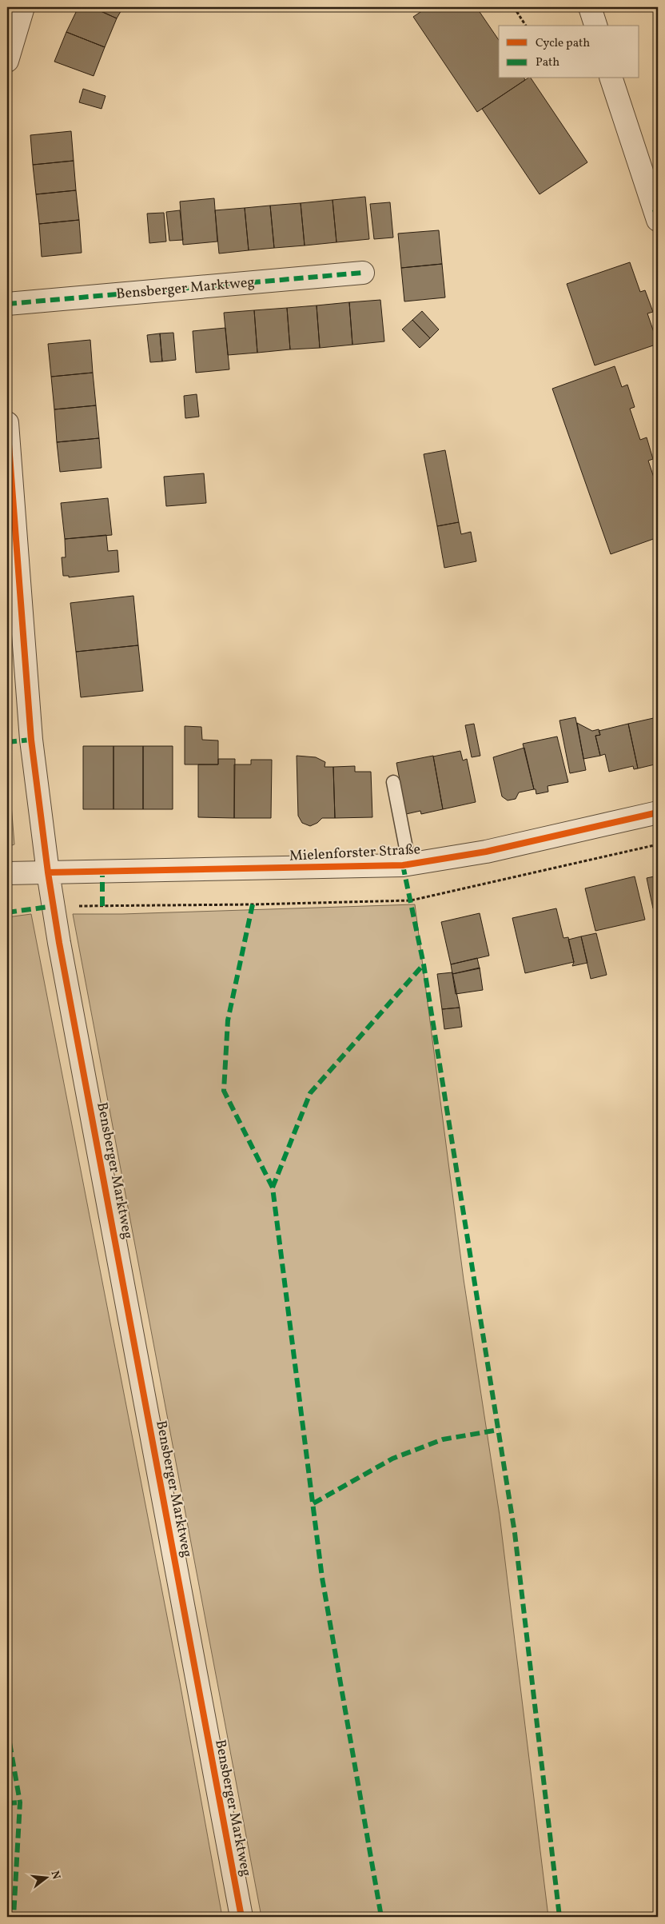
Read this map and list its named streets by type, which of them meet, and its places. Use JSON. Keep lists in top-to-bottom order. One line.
{"streets":{"street":["Bensberger Marktweg","Mielenforster Straße"]},"crossings":[["Bensberger Marktweg","Mielenforster Straße"]],"legend":["Cycle path","Path"],"north":"right"}
